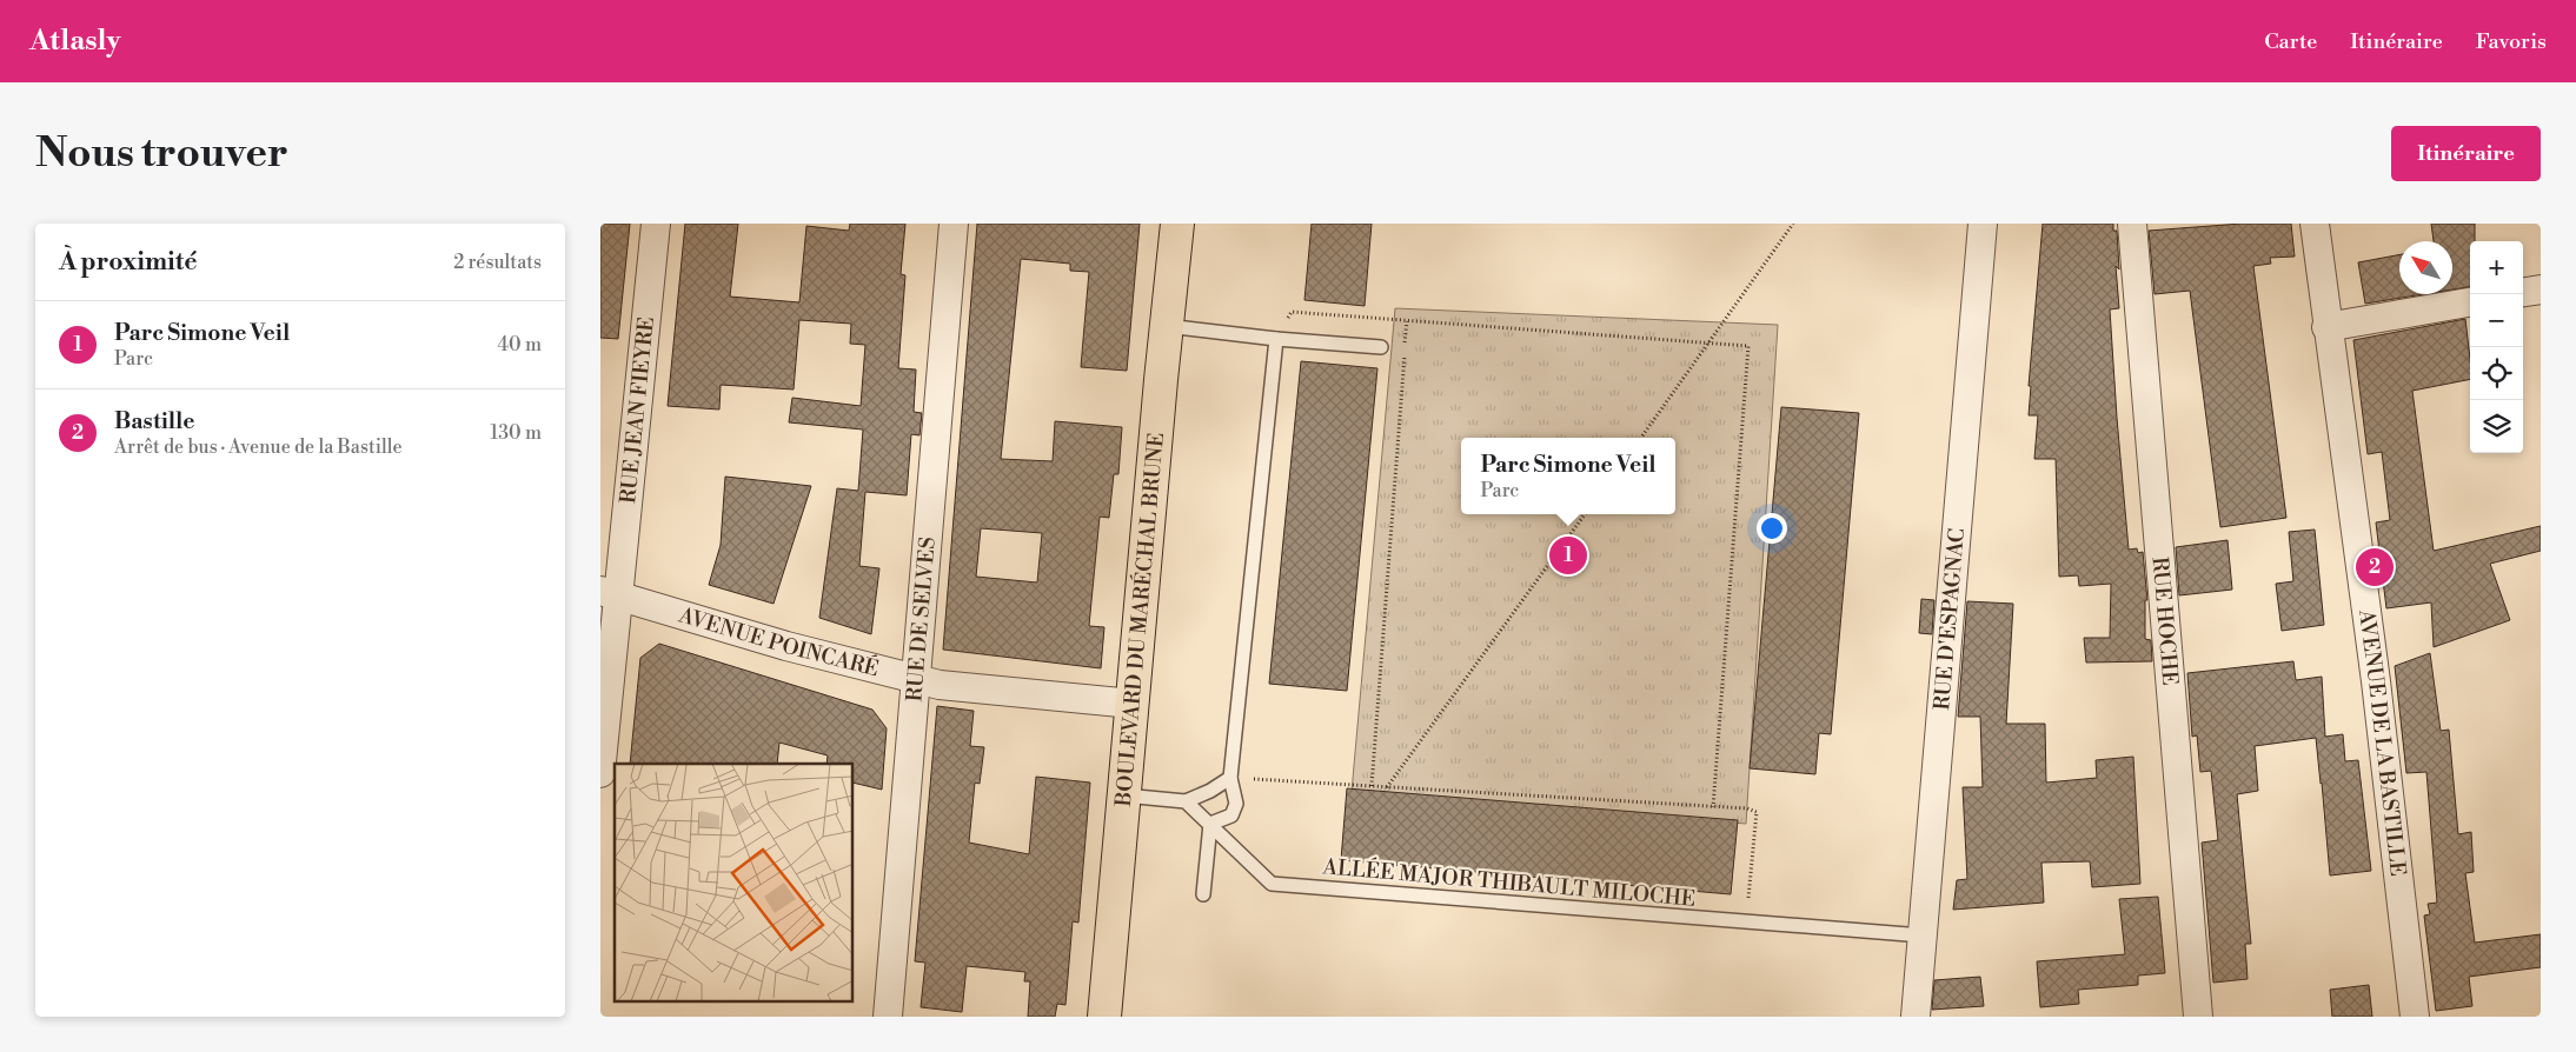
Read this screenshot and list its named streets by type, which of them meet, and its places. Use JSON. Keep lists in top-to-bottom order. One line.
{"streets":{"main road":["BOULEVARD DU MARÉCHAL BRUNE"],"street":["RUE JEAN FIEYRE","RUE DE SELVES","RUE D'ESPAGNAC","RUE HOCHE","AVENUE POINCARÉ","AVENUE DE LA BASTILLE"],"lane":["ALLÉE MAJOR THIBAULT MILOCHE"]},"crossings":[["RUE JEAN FIEYRE","AVENUE POINCARÉ"],["RUE DE SELVES","AVENUE POINCARÉ"],["BOULEVARD DU MARÉCHAL BRUNE","AVENUE POINCARÉ"],["RUE D'ESPAGNAC","ALLÉE MAJOR THIBAULT MILOCHE"]],"north":"top left","page":{"header":"Atlasly","nav":["Carte","Itinéraire","Favoris"],"buttons":"Itinéraire","title":"Nous trouver","heading":["À proximité","2 résultats"],"map_buttons":["+","−"],"list":[{"mark":"1","name":"Parc Simone Veil","note":"Parc","value":"40 m"},{"mark":"2","name":"Bastille","note":"Arrêt de bus · Avenue de la Bastille","value":"130 m"}],"popup":["Parc Simone Veil","Parc"],"pins":["1","2"]}}
